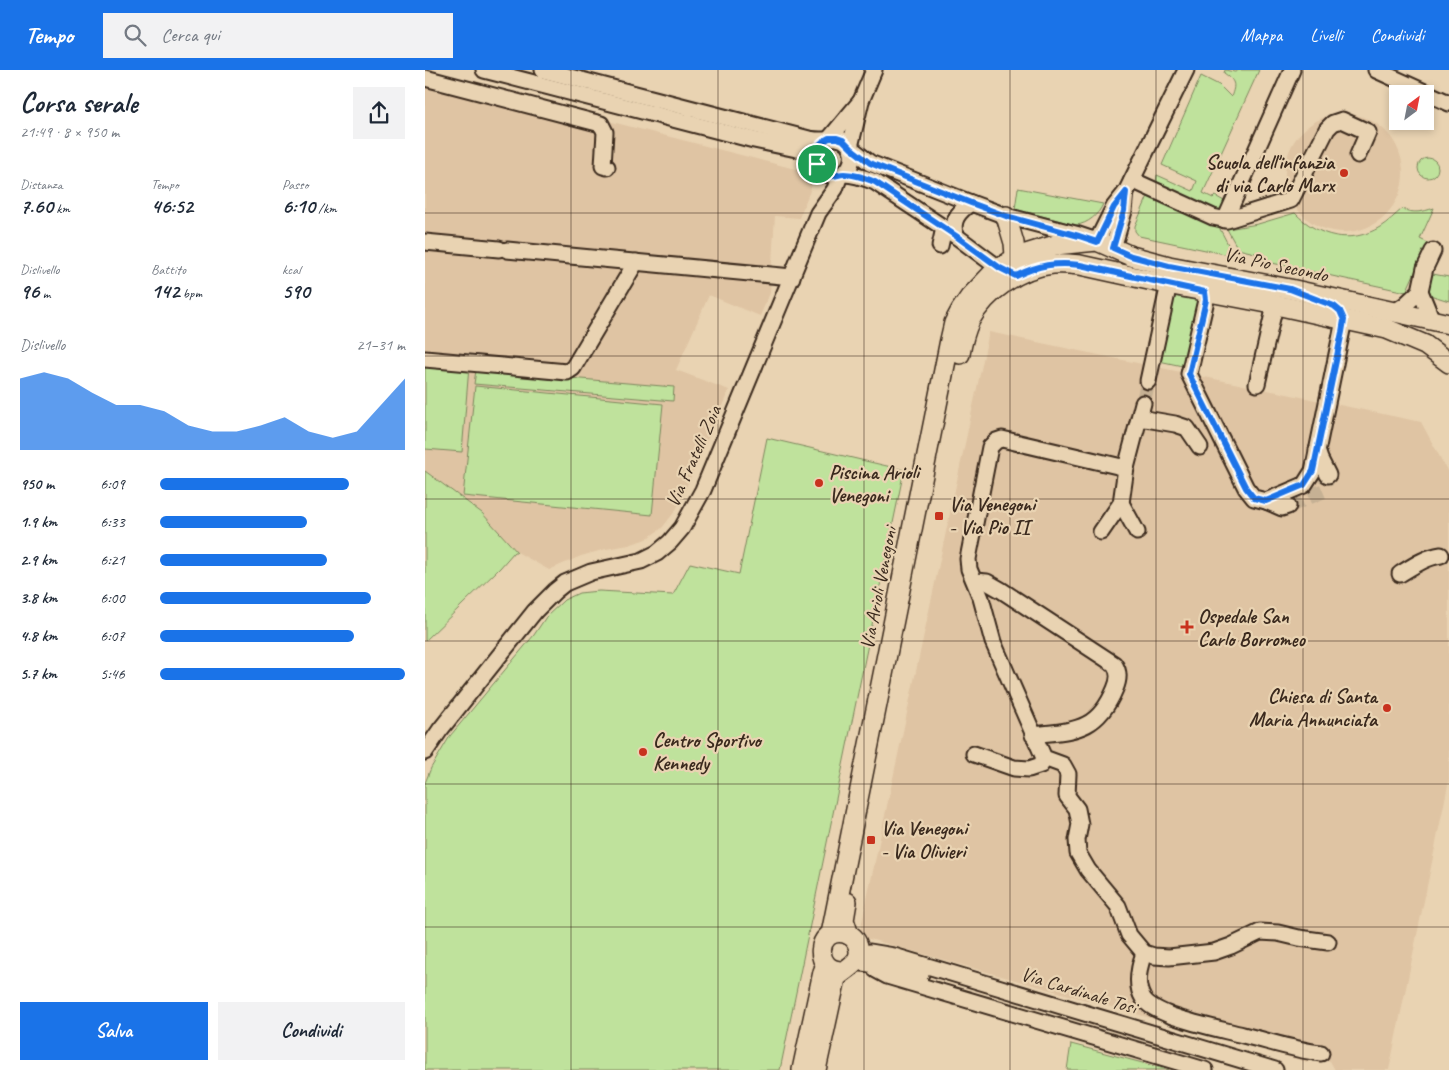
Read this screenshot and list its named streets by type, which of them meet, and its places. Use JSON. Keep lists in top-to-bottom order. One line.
{"streets":{"main road":["Via Pio Secondo","Via Arioli Venegoni"],"street":["Via Fratelli Zoia","Via Cardinale Tosi"]},"crossings":[["Via Pio Secondo","Via Fratelli Zoia"],["Via Pio Secondo","Via Arioli Venegoni"],["Via Arioli Venegoni","Via Cardinale Tosi"]],"places":{"other":["Scuola dell'infanzia di via Carlo Marx","Piscina Arioli Venegoni","Chiesa di Santa Maria Annunciata","Centro Sportivo Kennedy"],"transit":["Via Venegoni - Via Pio II","Via Venegoni - Via Olivieri"],"health":["Ospedale San Carlo Borromeo"]},"north":"top right","page":{"header":"Tempo","search":"Cerca qui","nav":["Mappa","Livelli","Condividi"],"heading":["Corsa serale","21:49 · 8 × 950 m"],"stats":[["Distanza","7.60 km"],["Tempo","46:52"],["Passo","6:10 /km"],["Dislivello","96 m"],["Battito","142 bpm"],["kcal","590"]],"chart":["Dislivello","21–31 m"],"list":[{"name":"950 m","note":"6:09"},{"name":"1.9 km","note":"6:33"},{"name":"2.9 km","note":"6:21"},{"name":"3.8 km","note":"6:00"},{"name":"4.8 km","note":"6:07"},{"name":"5.7 km","note":"5:46"}],"buttons":["Salva","Condividi"]}}
